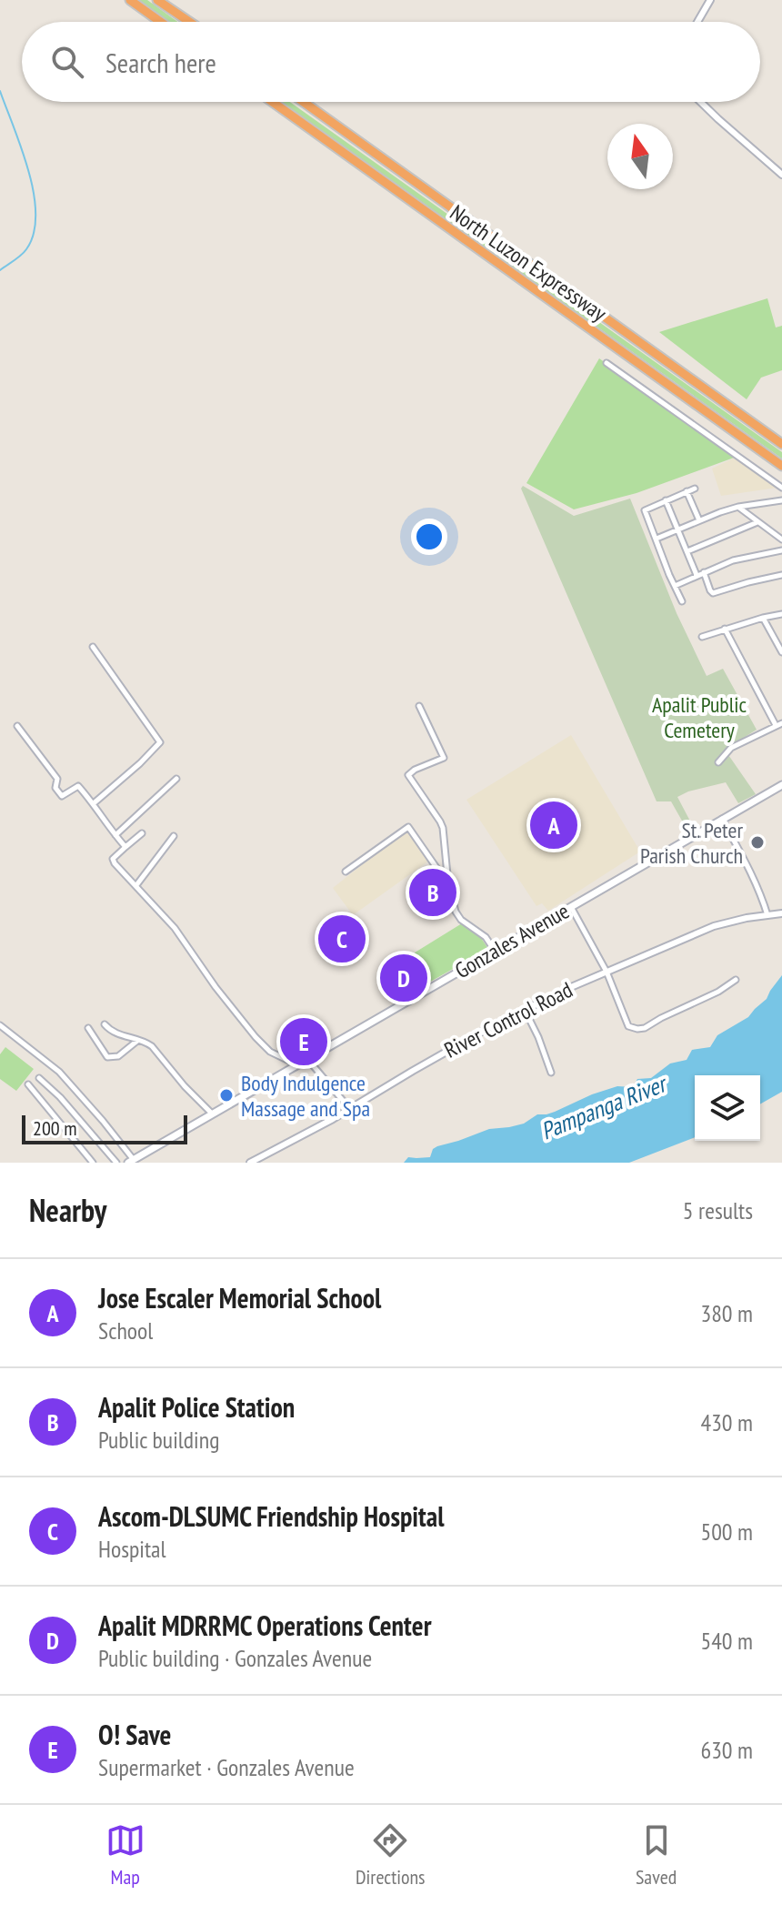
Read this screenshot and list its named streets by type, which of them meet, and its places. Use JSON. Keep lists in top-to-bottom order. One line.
{"streets":{"highway":["North Luzon Expressway"],"main road":["Gonzales Avenue"],"street":["River Control Road"]},"water":["Pampanga River"],"parks":["Apalit Public Cemetery"],"places":["St. Peter Parish Church","Body Indulgence Massage and Spa"],"scale_bar":"200 m","north":"top","page":{"search":"Search here","pins":["A","B","C","D","E"],"scale":"200 m","heading":["Nearby","5 results"],"list":[{"mark":"A","name":"Jose Escaler Memorial School","note":"School","value":"380 m"},{"mark":"B","name":"Apalit Police Station","note":"Public building","value":"430 m"},{"mark":"C","name":"Ascom-DLSUMC Friendship Hospital","note":"Hospital","value":"500 m"},{"mark":"D","name":"Apalit MDRRMC Operations Center","note":"Public building · Gonzales Avenue","value":"540 m"},{"mark":"E","name":"O! Save","note":"Supermarket · Gonzales Avenue","value":"630 m"}],"nav":["Map","Directions","Saved"]}}
